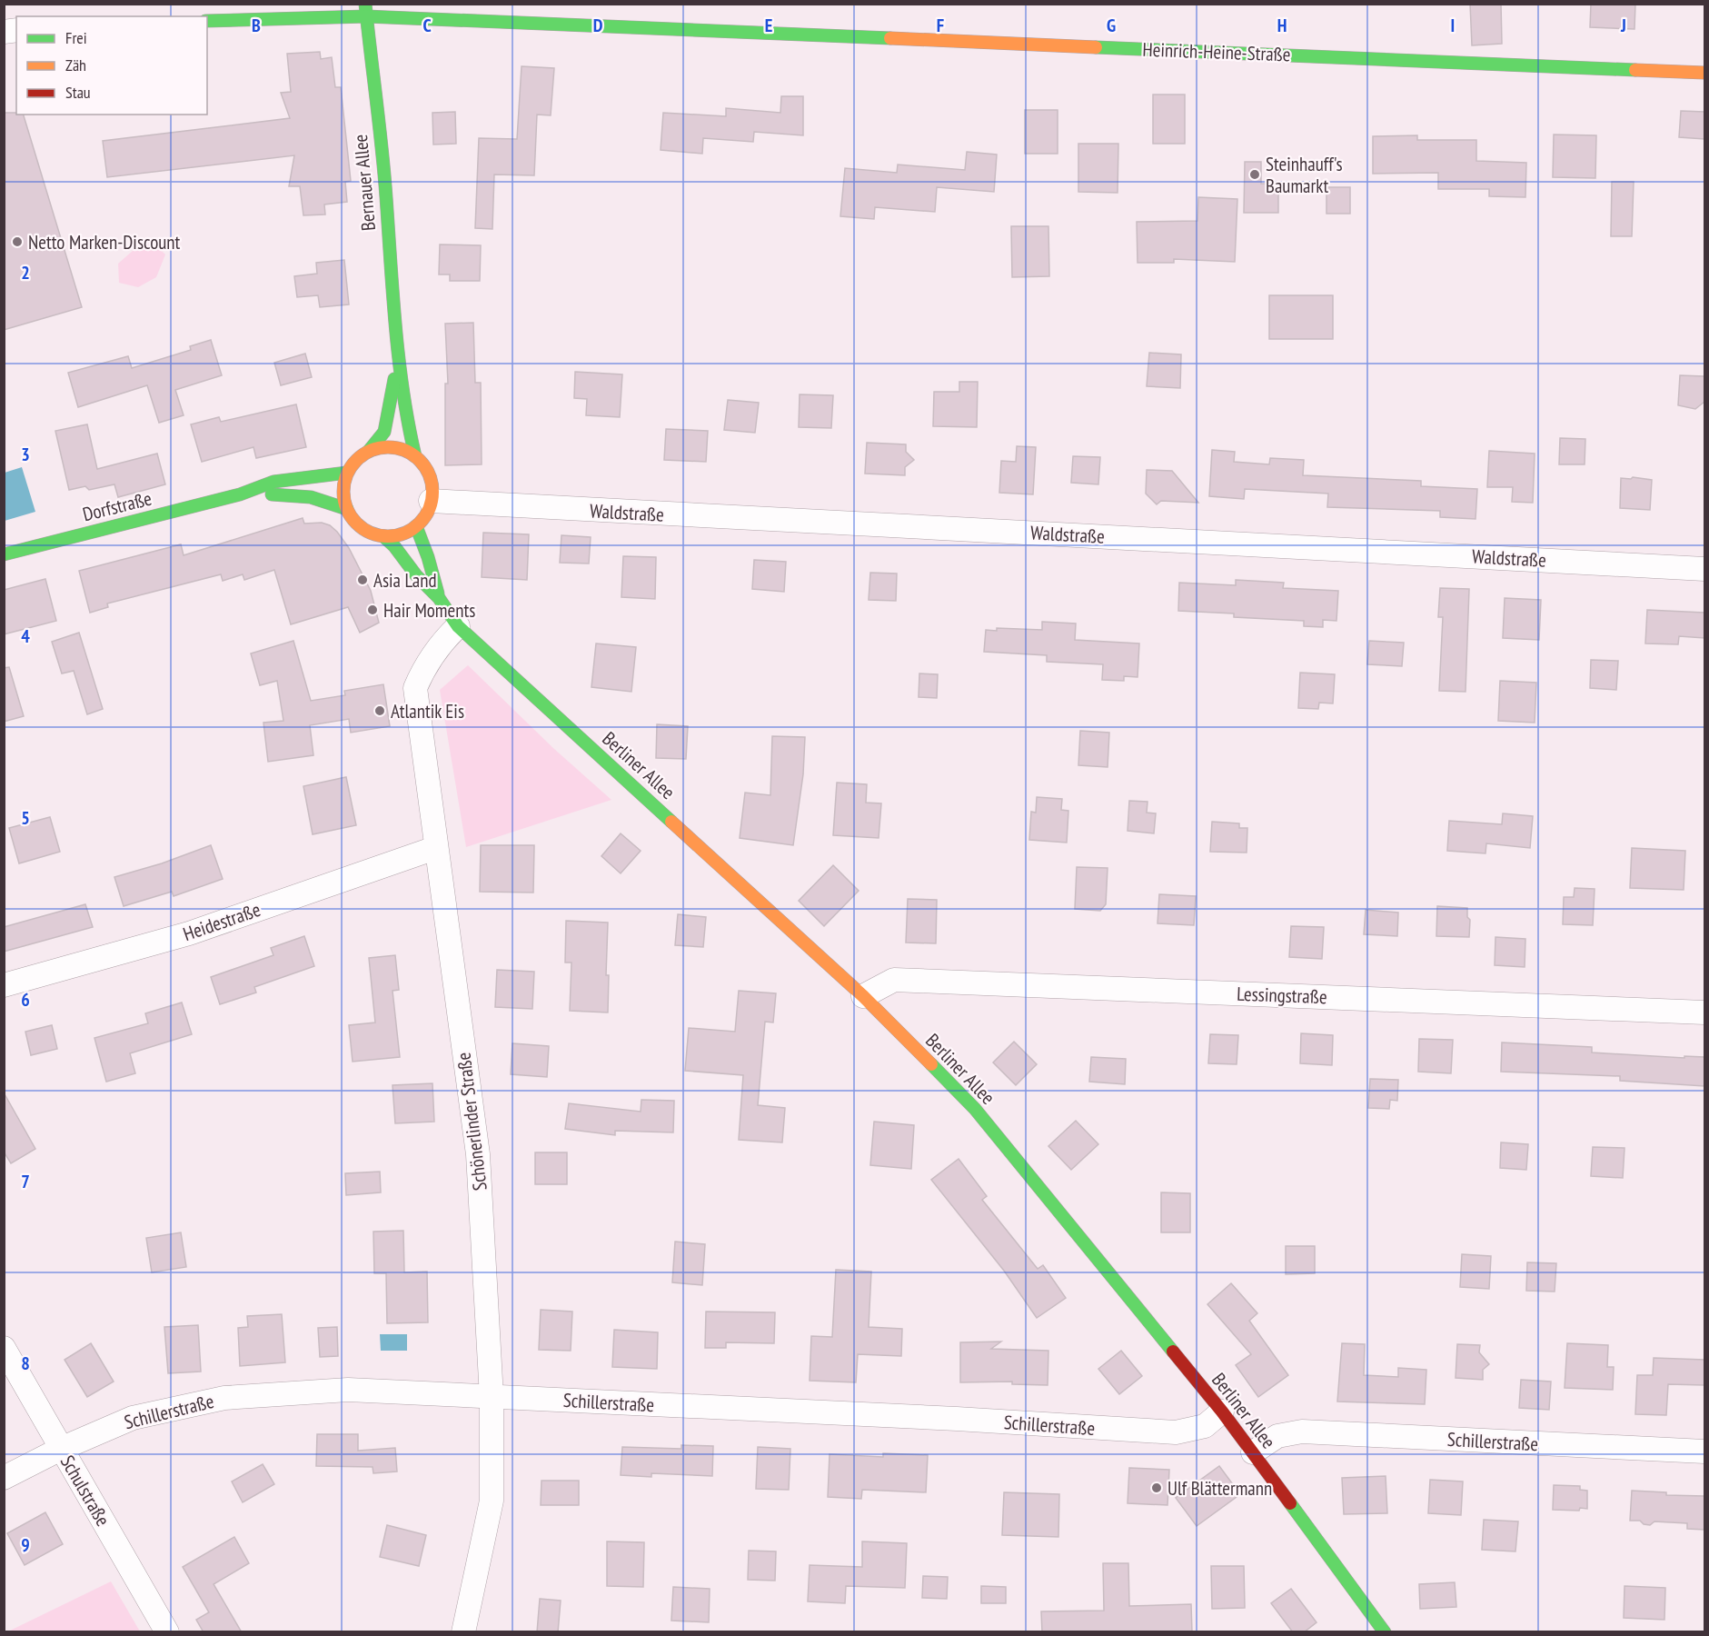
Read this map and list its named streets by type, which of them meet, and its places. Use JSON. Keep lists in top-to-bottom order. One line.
{"streets":{"street":["Heinrich-Heine-Straße","Bernauer Allee","Dorfstraße","Waldstraße","Berliner Allee","Heidestraße","Lessingstraße","Schönerlinder Straße","Schillerstraße","Schulstraße"]},"crossings":[["Heinrich-Heine-Straße","Bernauer Allee"],["Bernauer Allee","Dorfstraße"],["Bernauer Allee","Waldstraße"],["Bernauer Allee","Berliner Allee"],["Dorfstraße","Waldstraße"],["Dorfstraße","Berliner Allee"],["Waldstraße","Berliner Allee"],["Berliner Allee","Lessingstraße"],["Berliner Allee","Schönerlinder Straße"],["Berliner Allee","Schillerstraße"],["Heidestraße","Schönerlinder Straße"],["Schönerlinder Straße","Schillerstraße"],["Schillerstraße","Schulstraße"]],"places":["Steinhauff's Baumarkt","Netto Marken-Discount","Asia Land","Hair Moments","Atlantik Eis","Ulf Blättermann"],"legend":["Frei","Zäh","Stau"],"grid":{"columns":["B","C","D","E","F","G","H","I","J"],"rows":["2","3","4","5","6","7","8","9"]}}
